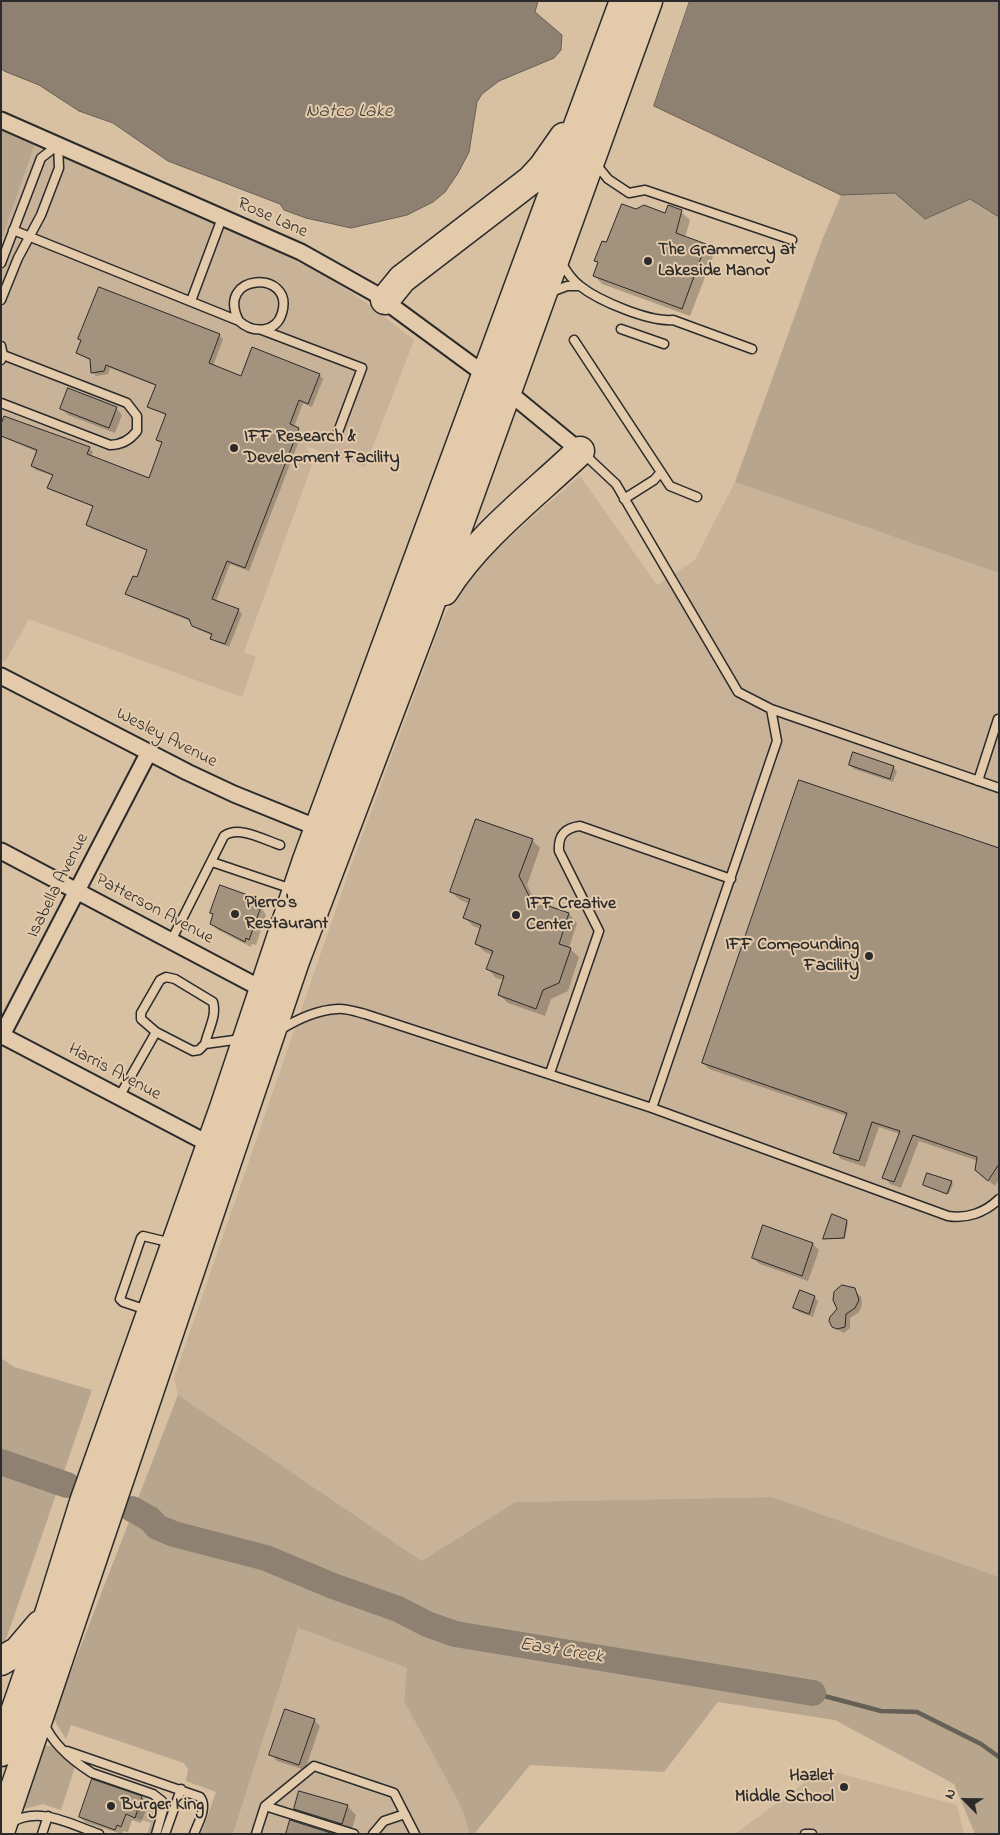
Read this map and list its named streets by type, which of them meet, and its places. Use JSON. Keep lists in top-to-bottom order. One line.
{"streets":{"street":["Rose Lane","Wesley Avenue","Isabella Avenue","Patterson Avenue","Harris Avenue"]},"crossings":[["Wesley Avenue","Isabella Avenue"],["Isabella Avenue","Patterson Avenue"],["Isabella Avenue","Harris Avenue"]],"water":["Natco Lake","East Creek"],"places":["The Grammercy at Lakeside Manor","IFF Research & Development Facility","Pierro's Restaurant","IFF Creative Center","IFF Compounding Facility","Hazlet Middle School","Burger King"],"north":"top left"}
